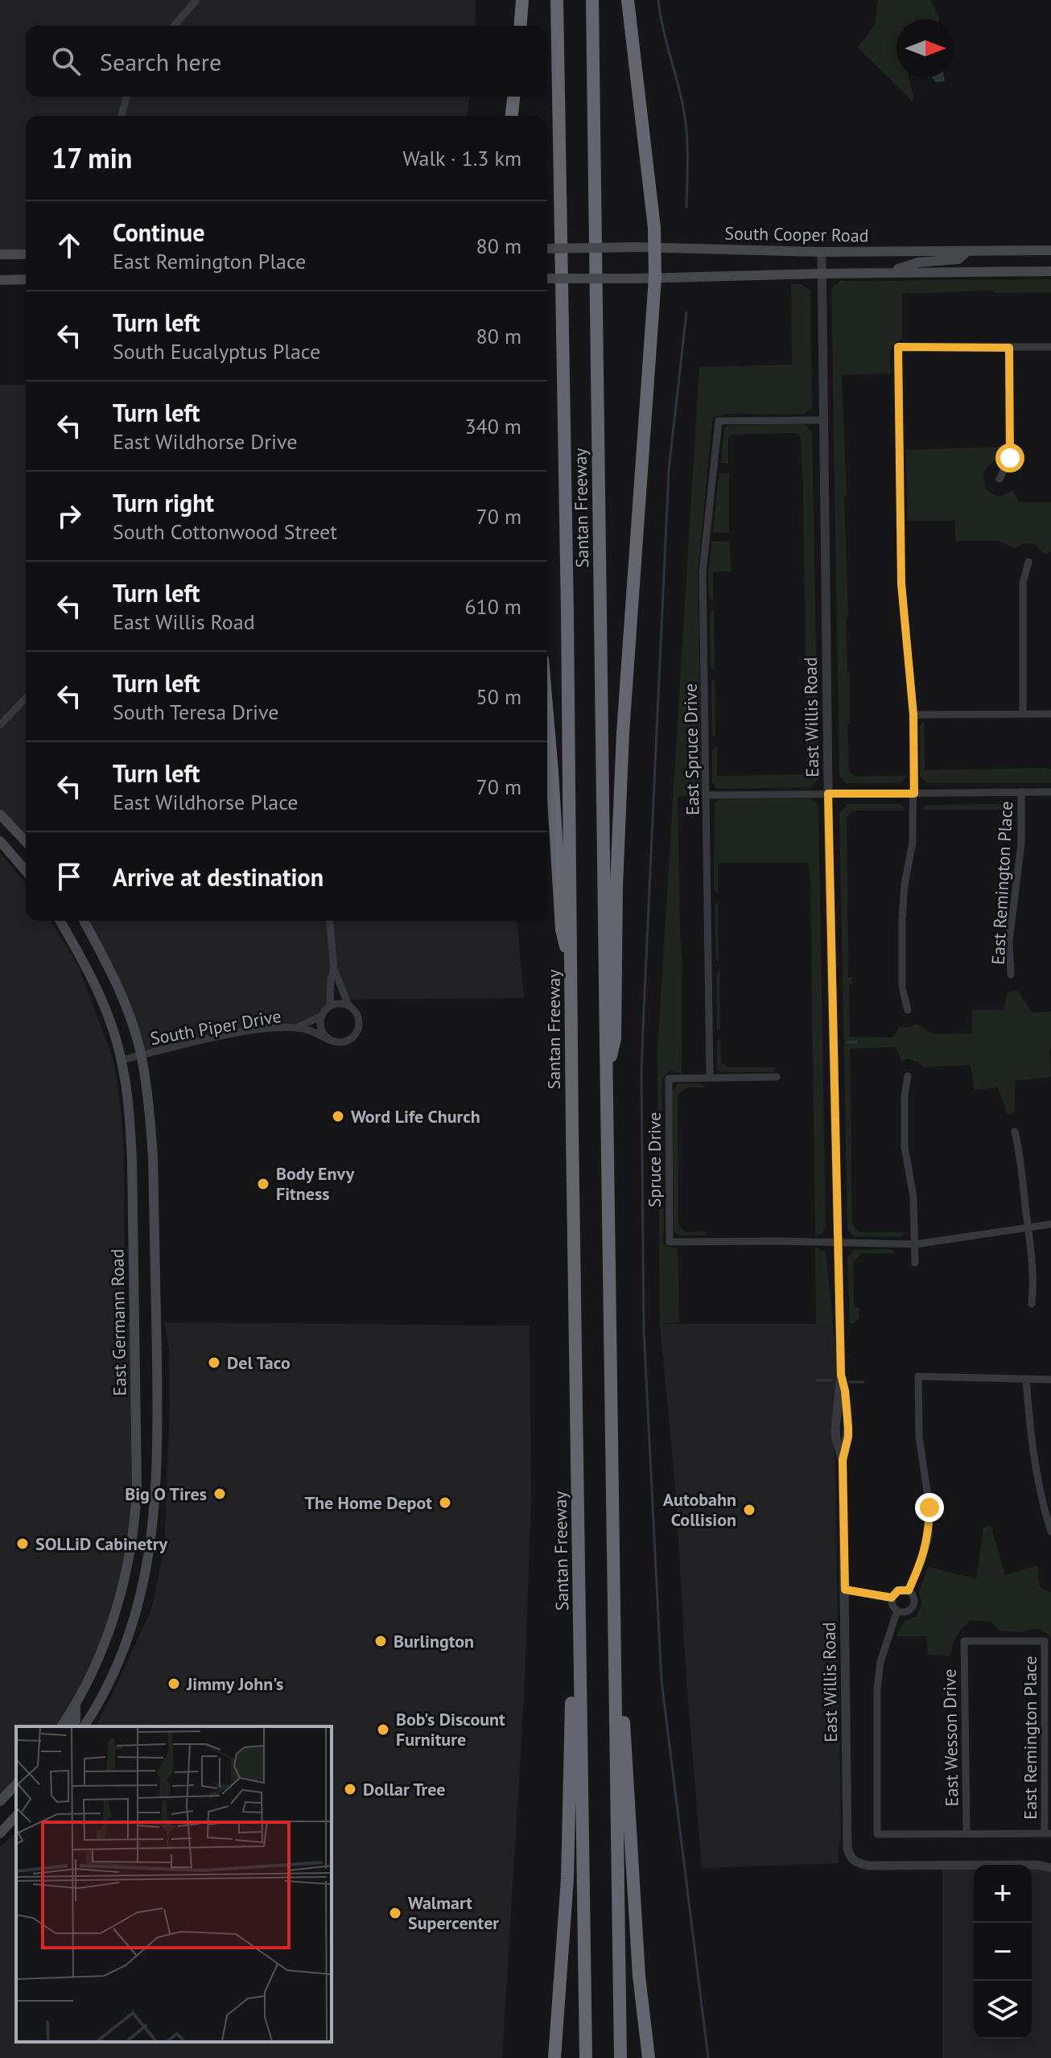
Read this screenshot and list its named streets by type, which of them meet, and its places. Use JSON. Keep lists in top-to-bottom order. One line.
{"streets":{"highway":["Santan Freeway"],"main road":["South Cooper Road","East Germann Road"],"street":["East Willis Road","East Spruce Drive","East Remington Place","South Piper Drive","Spruce Drive","East Wesson Drive"]},"crossings":[["South Cooper Road","East Willis Road"],["East Willis Road","East Spruce Drive"],["East Willis Road","Spruce Drive"],["East Spruce Drive","Spruce Drive"],["East Remington Place","East Wesson Drive"],["South Piper Drive","East Germann Road"]],"places":["Word Life Church","Body Envy Fitness","Del Taco","Big O Tires","The Home Depot","Autobahn Collision","SOLLiD Cabinetry","Burlington","Jimmy John's","Bob's Discount Furniture","Dollar Tree","Walmart Supercenter"],"north":"right","page":{"search":"Search here","heading":["17 min","Walk · 1.3 km"],"list":[["Continue","East Remington Place","80 m"],["Turn left","South Eucalyptus Place","80 m"],["Turn left","East Wildhorse Drive","340 m"],["Turn right","South Cottonwood Street","70 m"],["Turn left","East Willis Road","610 m"],["Turn left","South Teresa Drive","50 m"],["Turn left","East Wildhorse Place","70 m"],"Arrive at destination"],"map_buttons":["+","−"]}}
